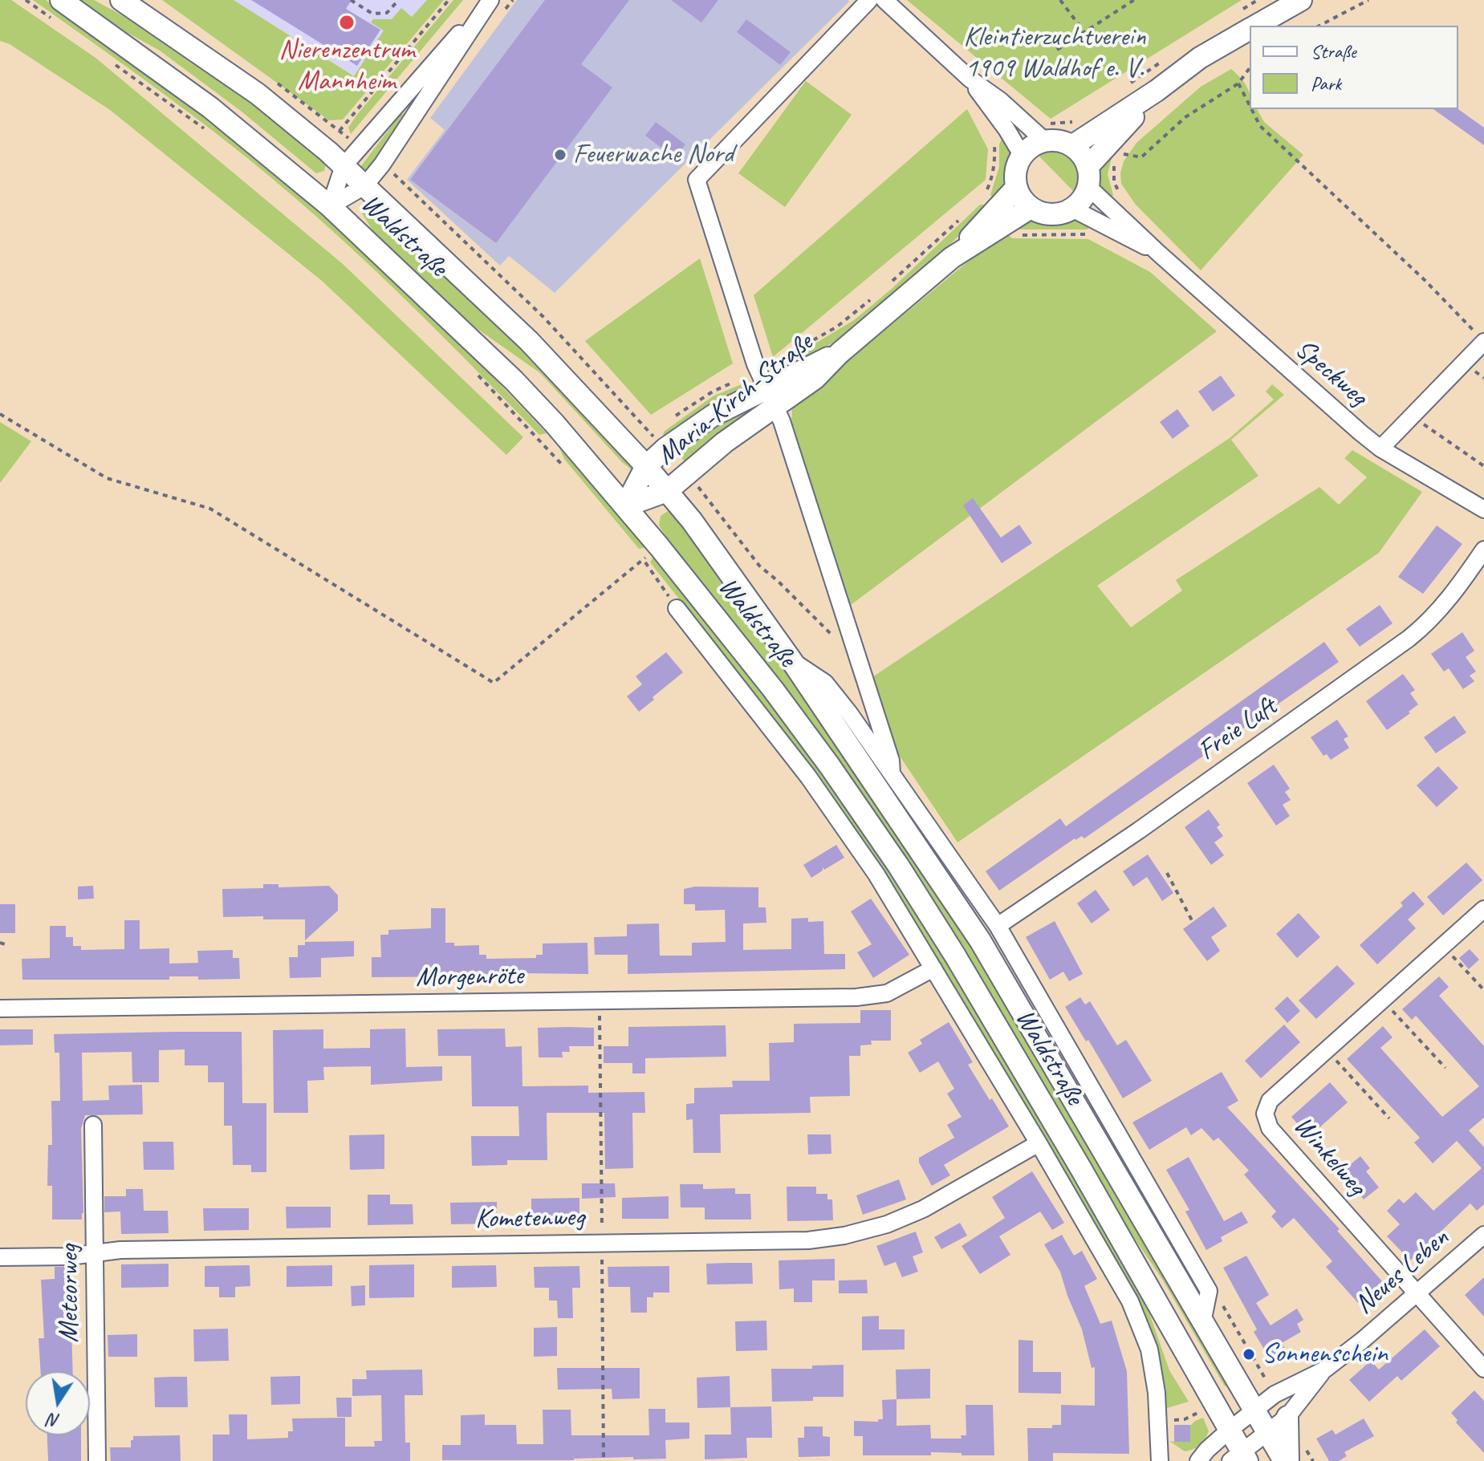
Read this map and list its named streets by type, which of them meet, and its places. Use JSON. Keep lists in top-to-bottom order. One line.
{"streets":{"main road":["Waldstraße","Maria-Kirch-Straße"],"street":["Speckweg","Freie Luft","Morgenröte","Winkelweg","Kometenweg","Neues Leben","Meteorweg"]},"crossings":[["Waldstraße","Maria-Kirch-Straße"],["Waldstraße","Freie Luft"],["Waldstraße","Morgenröte"],["Waldstraße","Kometenweg"],["Waldstraße","Neues Leben"],["Speckweg","Maria-Kirch-Straße"],["Winkelweg","Neues Leben"],["Kometenweg","Meteorweg"]],"parks":["Kleintierzuchtverein 1909 Waldhof e. V."],"places":["Nierenzentrum Mannheim","Feuerwache Nord","Sonnenschein"],"legend":["Straße","Park"],"north":"bottom"}
